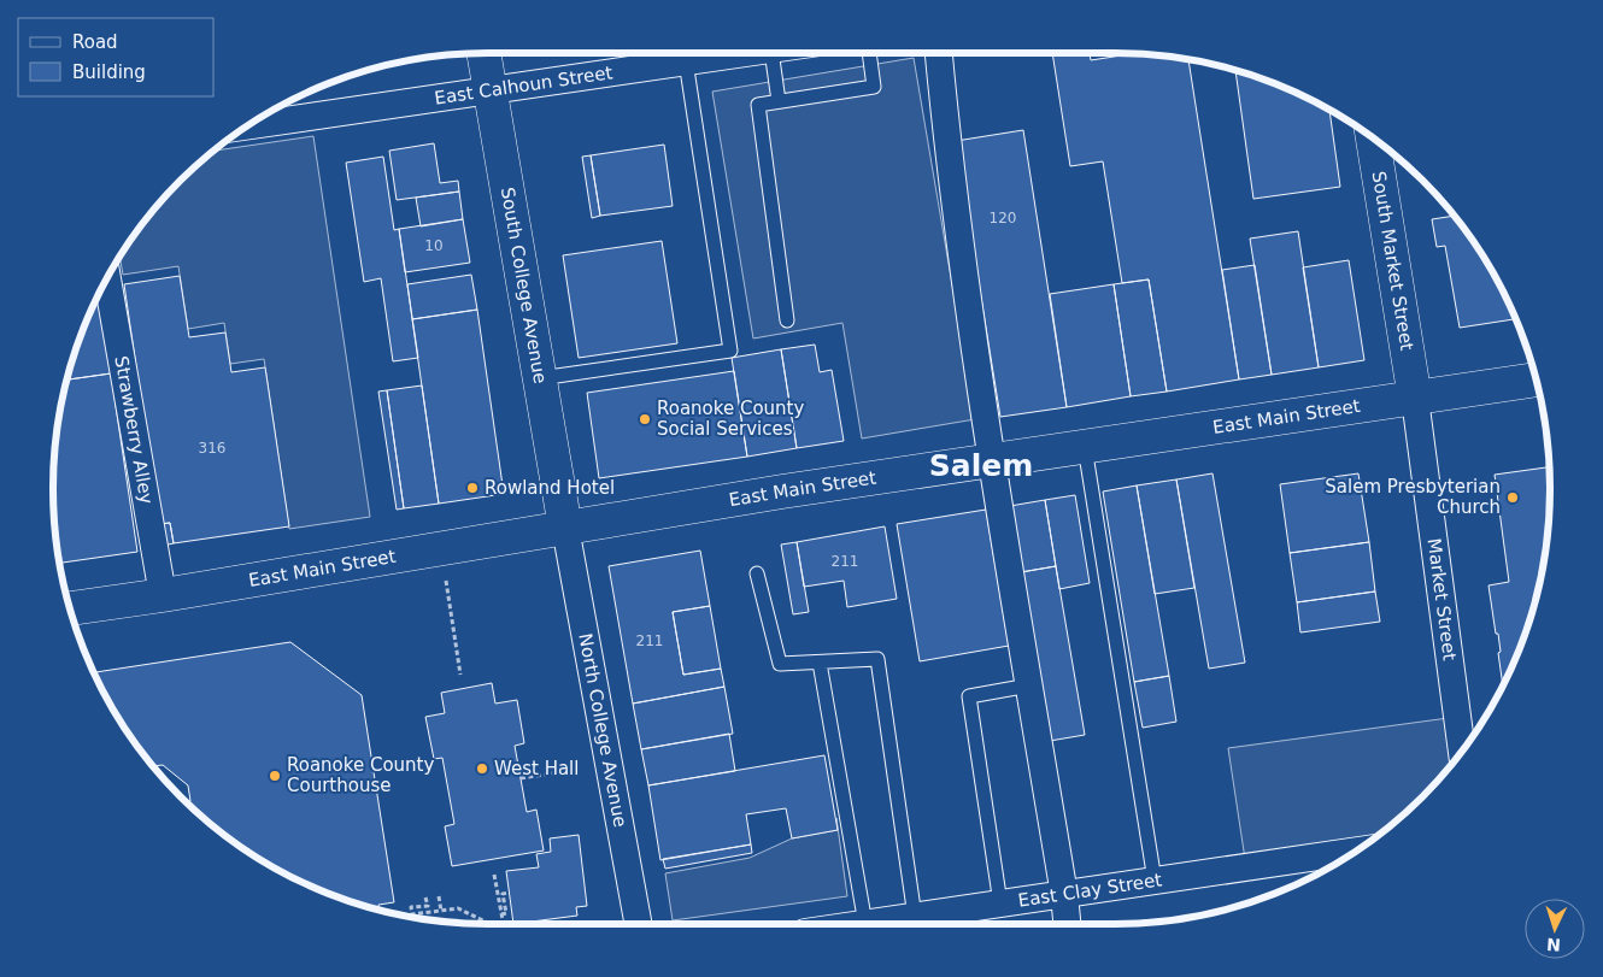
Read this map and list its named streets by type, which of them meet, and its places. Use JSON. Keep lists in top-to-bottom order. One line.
{"streets":{"main road":["South Market Street","South College Avenue","East Main Street"],"street":["East Calhoun Street","Strawberry Alley","Market Street","North College Avenue","East Clay Street"]},"crossings":[["East Calhoun Street","South College Avenue"],["South Market Street","East Main Street"],["South Market Street","Market Street"],["South College Avenue","East Main Street"],["South College Avenue","North College Avenue"],["East Main Street","Strawberry Alley"],["East Main Street","Market Street"],["East Main Street","North College Avenue"]],"districts":["Salem"],"places":["Roanoke County Social Services","Rowland Hotel","Salem Presbyterian Church","West Hall","Roanoke County Courthouse"],"house_numbers":["120","10","316","211","211"],"legend":["Road","Building"],"north":"bottom"}
